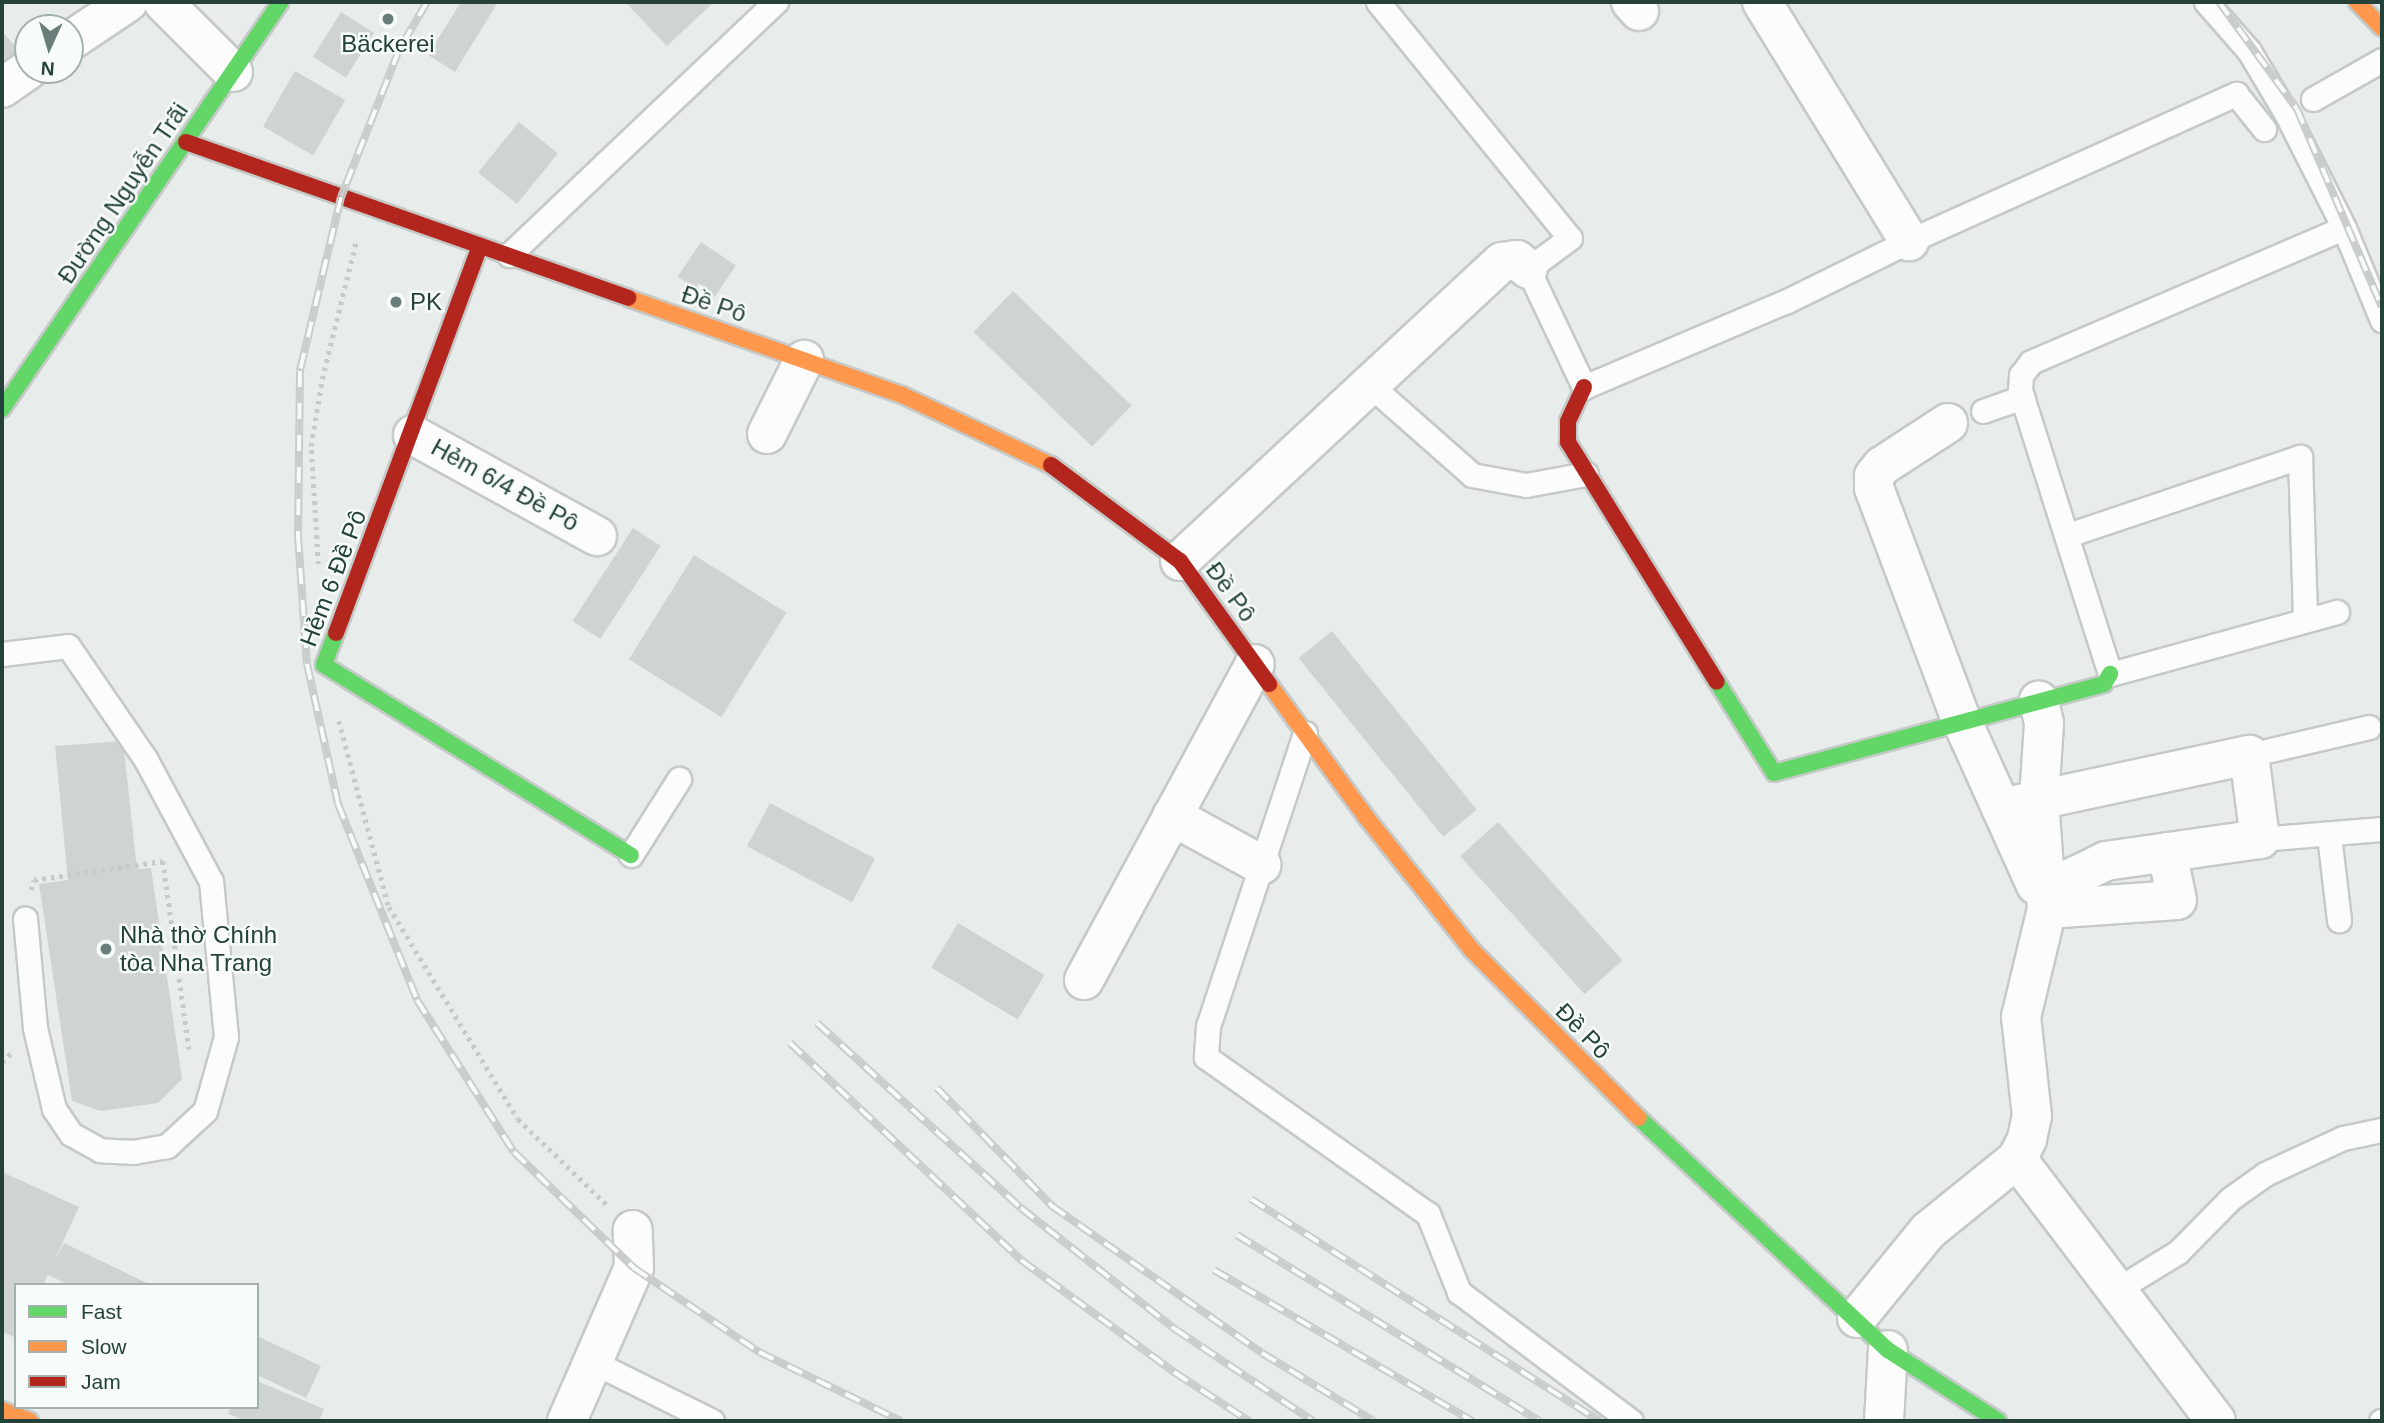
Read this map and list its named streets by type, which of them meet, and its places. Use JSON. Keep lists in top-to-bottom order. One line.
{"streets":{"street":["Đường Nguyễn Trãi","Đề Pô","Hẻm 6/4 Đề Pô","Hẻm 6 Đề Pô"]},"crossings":[["Đường Nguyễn Trãi","Đề Pô"],["Đề Pô","Hẻm 6 Đề Pô"],["Hẻm 6/4 Đề Pô","Hẻm 6 Đề Pô"]],"places":["Bäckerei","PK","Nhà thờ Chính tòa Nha Trang"],"legend":["Fast","Slow","Jam"],"north":"bottom"}
